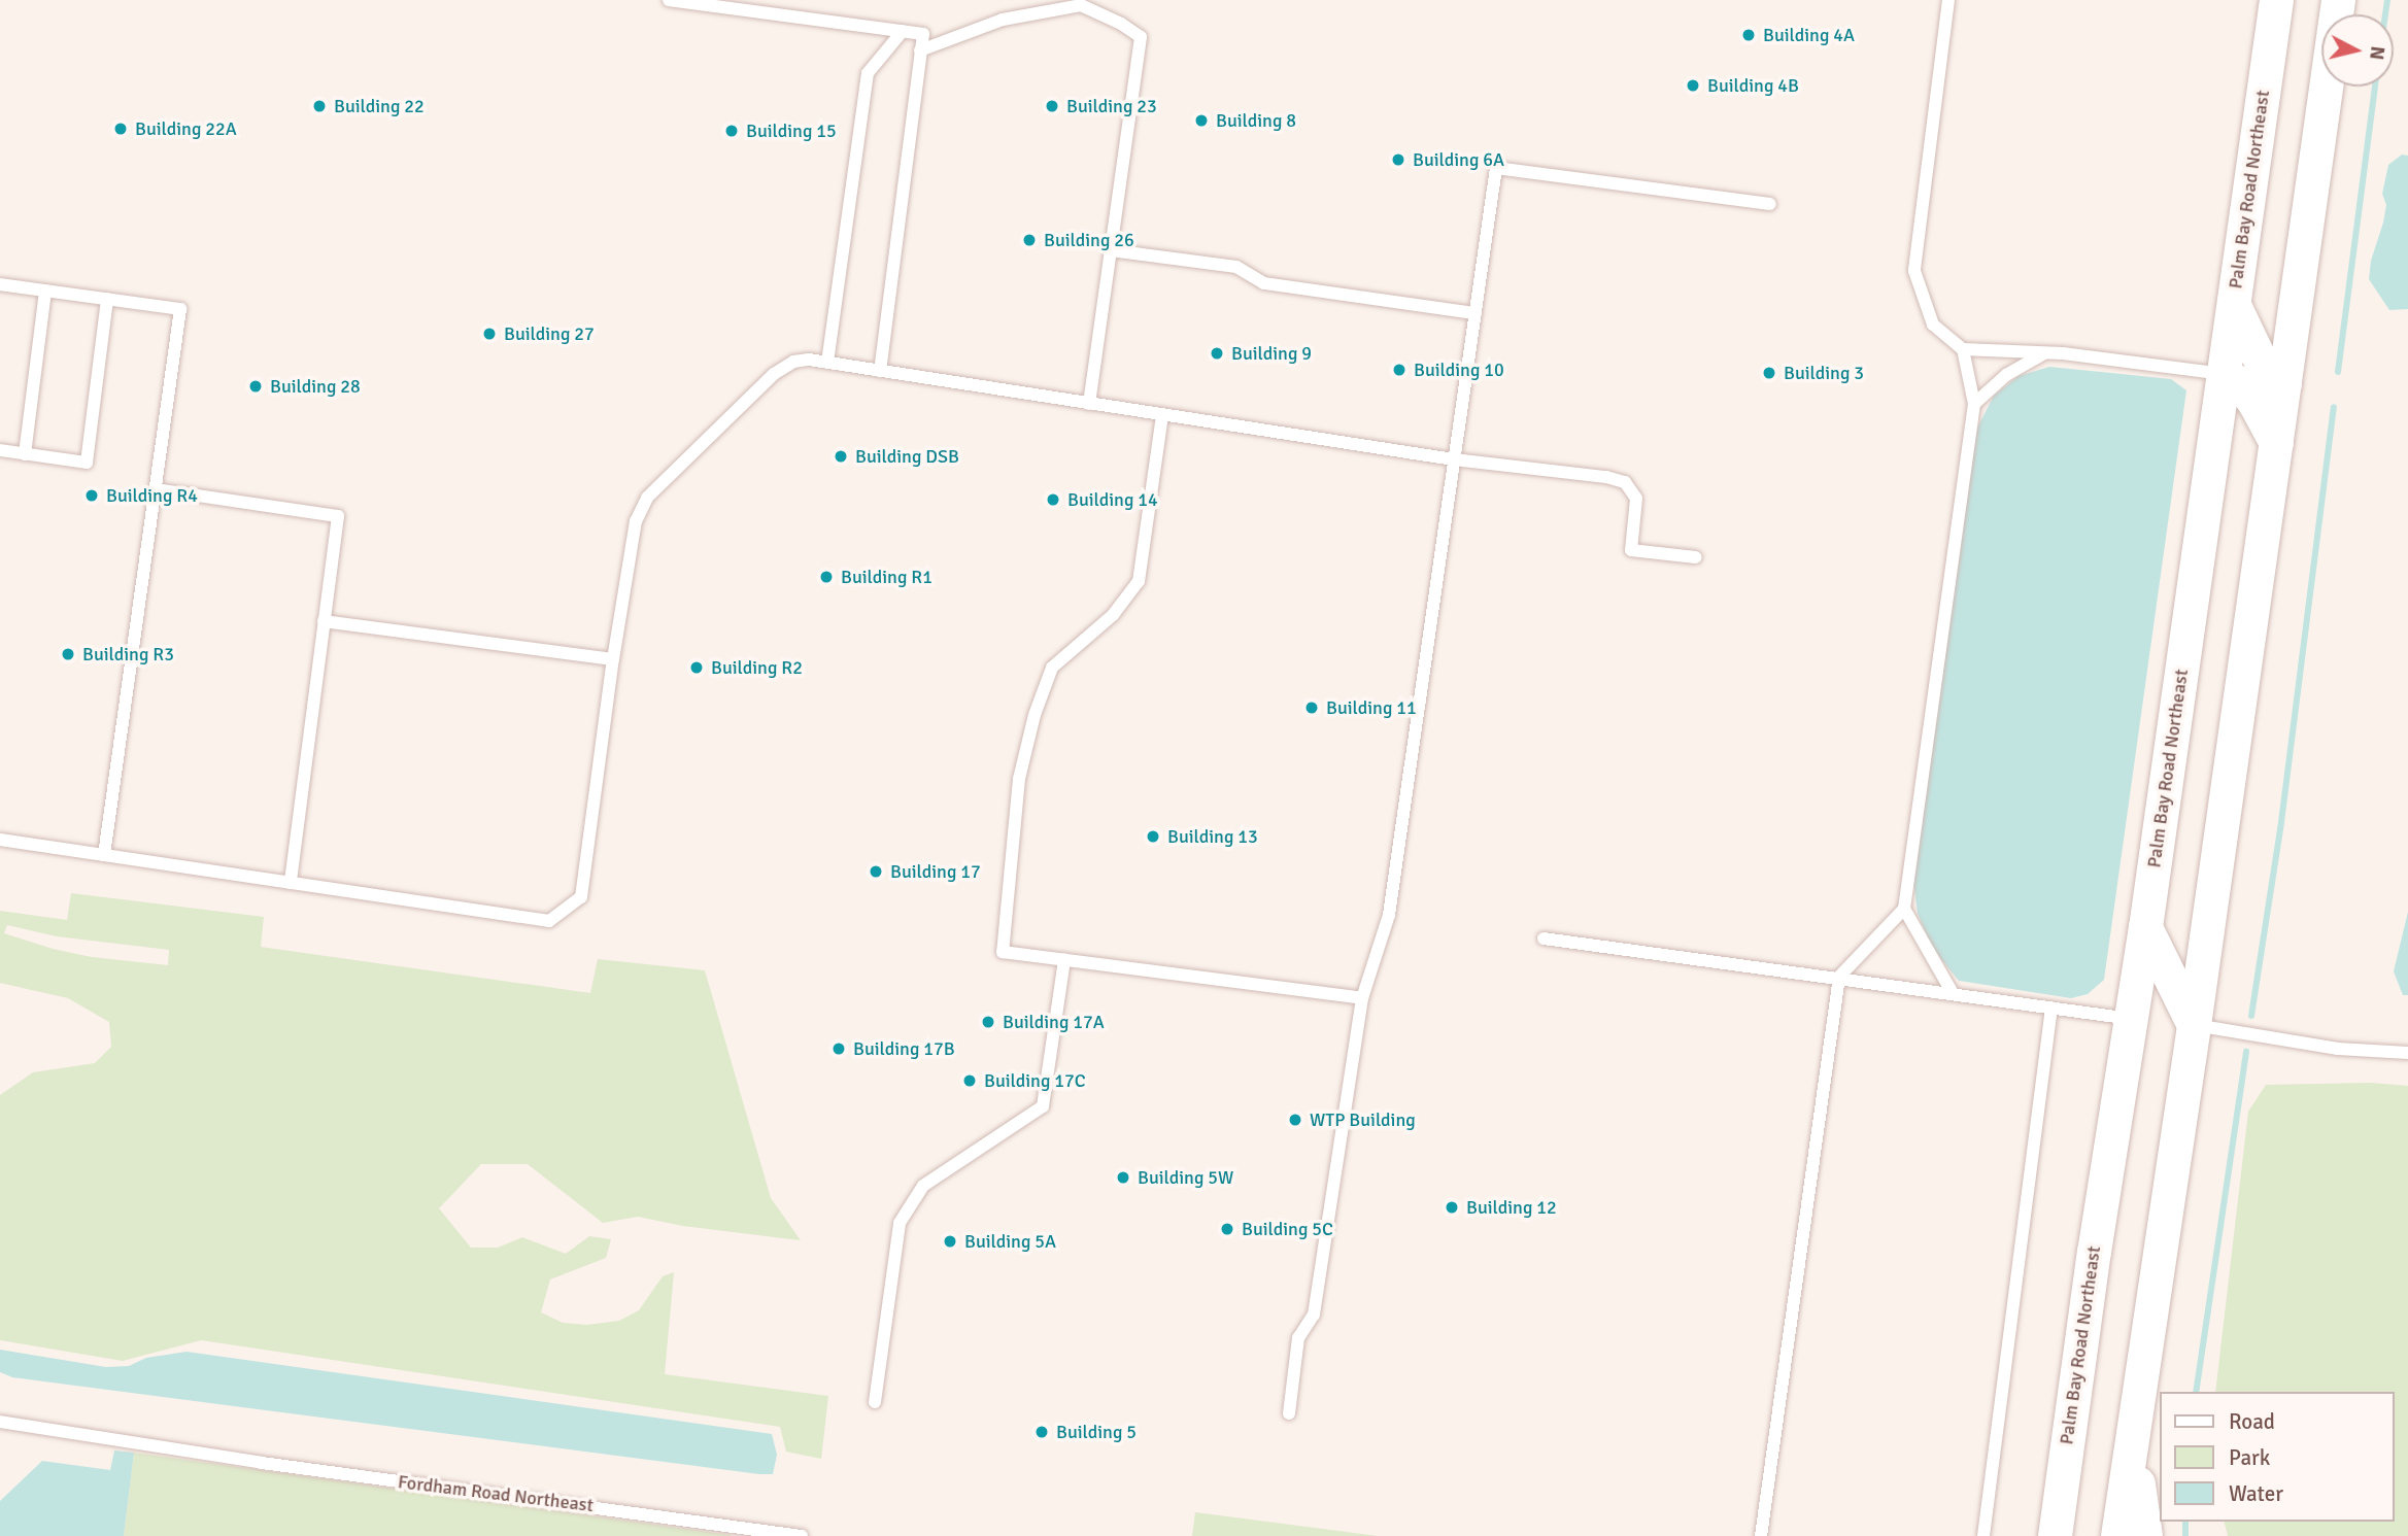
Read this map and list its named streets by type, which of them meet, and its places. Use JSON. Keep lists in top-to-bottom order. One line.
{"streets":{"main road":["Palm Bay Road Northeast"],"lane":["Fordham Road Northeast"]},"places":["Building 4A","Building 4B","Building 22","Building 23","Building 8","Building 22A","Building 15","Building 6A","Building 26","Building 27","Building 9","Building 10","Building 3","Building 28","Building DSB","Building R4","Building 14","Building R1","Building R3","Building R2","Building 11","Building 13","Building 17","Building 17A","Building 17B","Building 17C","WTP Building","Building 5W","Building 12","Building 5C","Building 5A","Building 5"],"legend":["Road","Park","Water"],"north":"right"}
